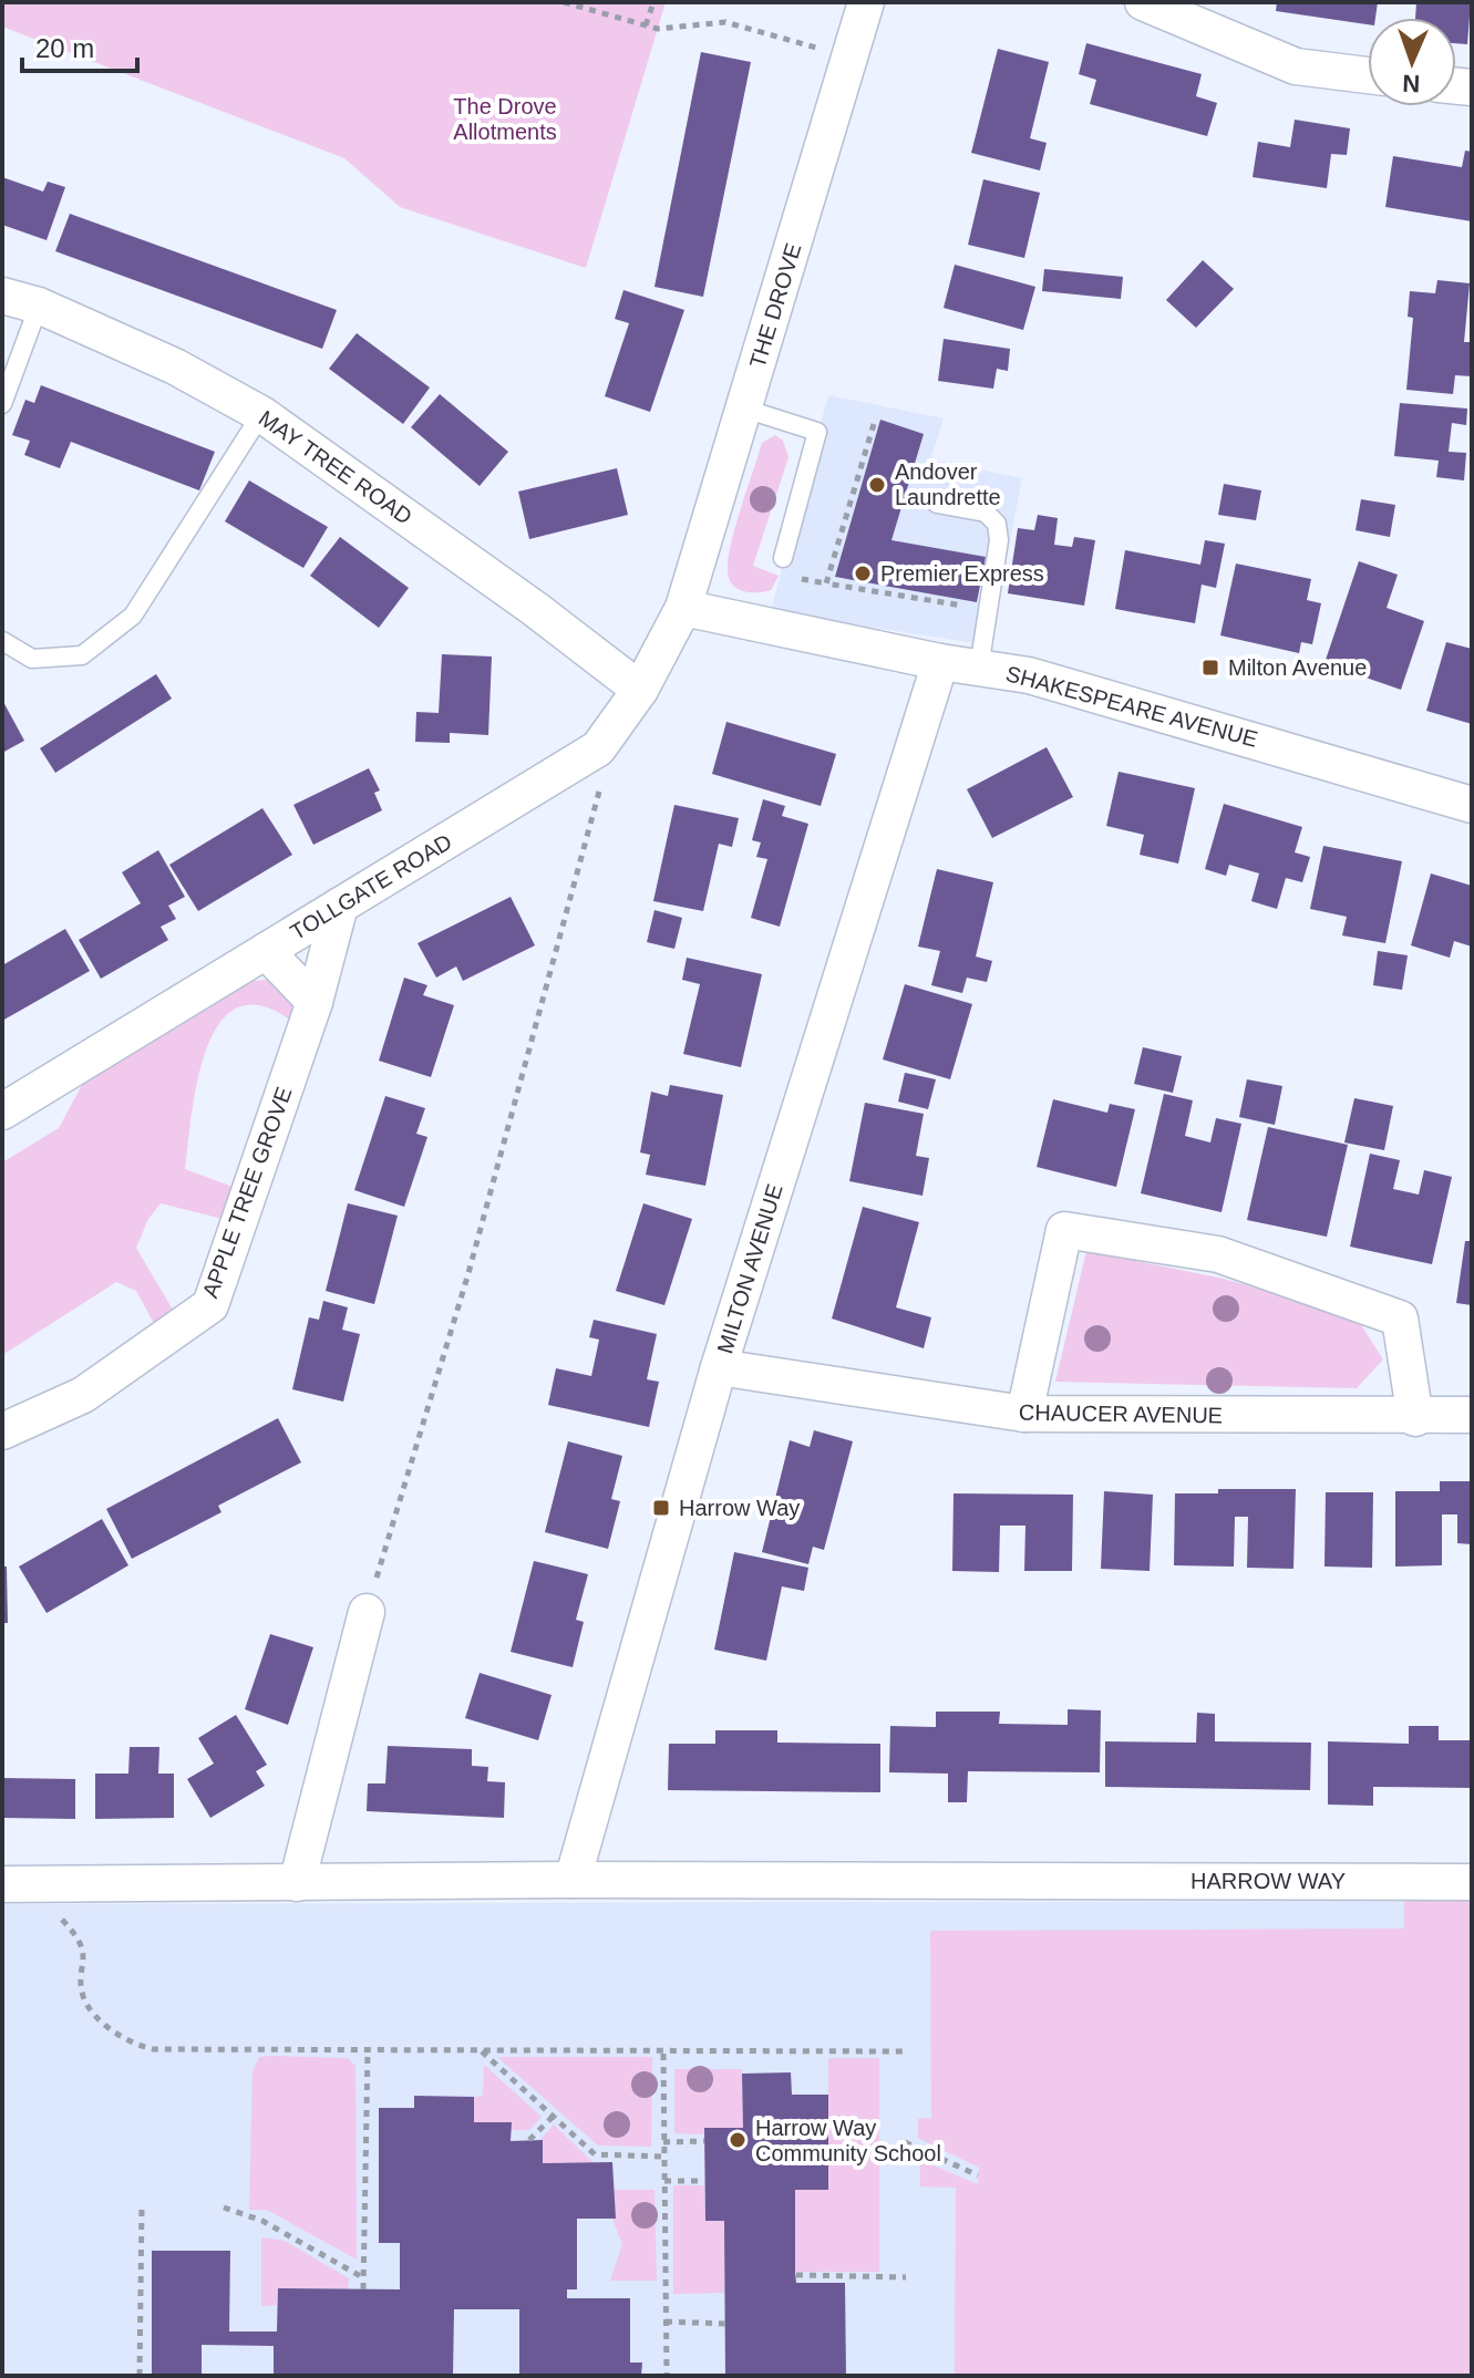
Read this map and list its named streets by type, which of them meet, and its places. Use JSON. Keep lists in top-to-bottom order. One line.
{"streets":{"street":["THE DROVE","MAY TREE ROAD","SHAKESPEARE AVENUE","TOLLGATE ROAD","APPLE TREE GROVE","MILTON AVENUE","CHAUCER AVENUE","HARROW WAY"]},"crossings":[["THE DROVE","SHAKESPEARE AVENUE"],["THE DROVE","TOLLGATE ROAD"],["MAY TREE ROAD","TOLLGATE ROAD"],["SHAKESPEARE AVENUE","TOLLGATE ROAD"],["SHAKESPEARE AVENUE","MILTON AVENUE"],["TOLLGATE ROAD","APPLE TREE GROVE"],["MILTON AVENUE","CHAUCER AVENUE"],["MILTON AVENUE","HARROW WAY"]],"parks":["The Drove Allotments"],"places":{"other":["Andover Laundrette","Premier Express","Harrow Way Community School"],"transit":["Milton Avenue","Harrow Way"]},"scale_bar":"20 m","north":"bottom"}
